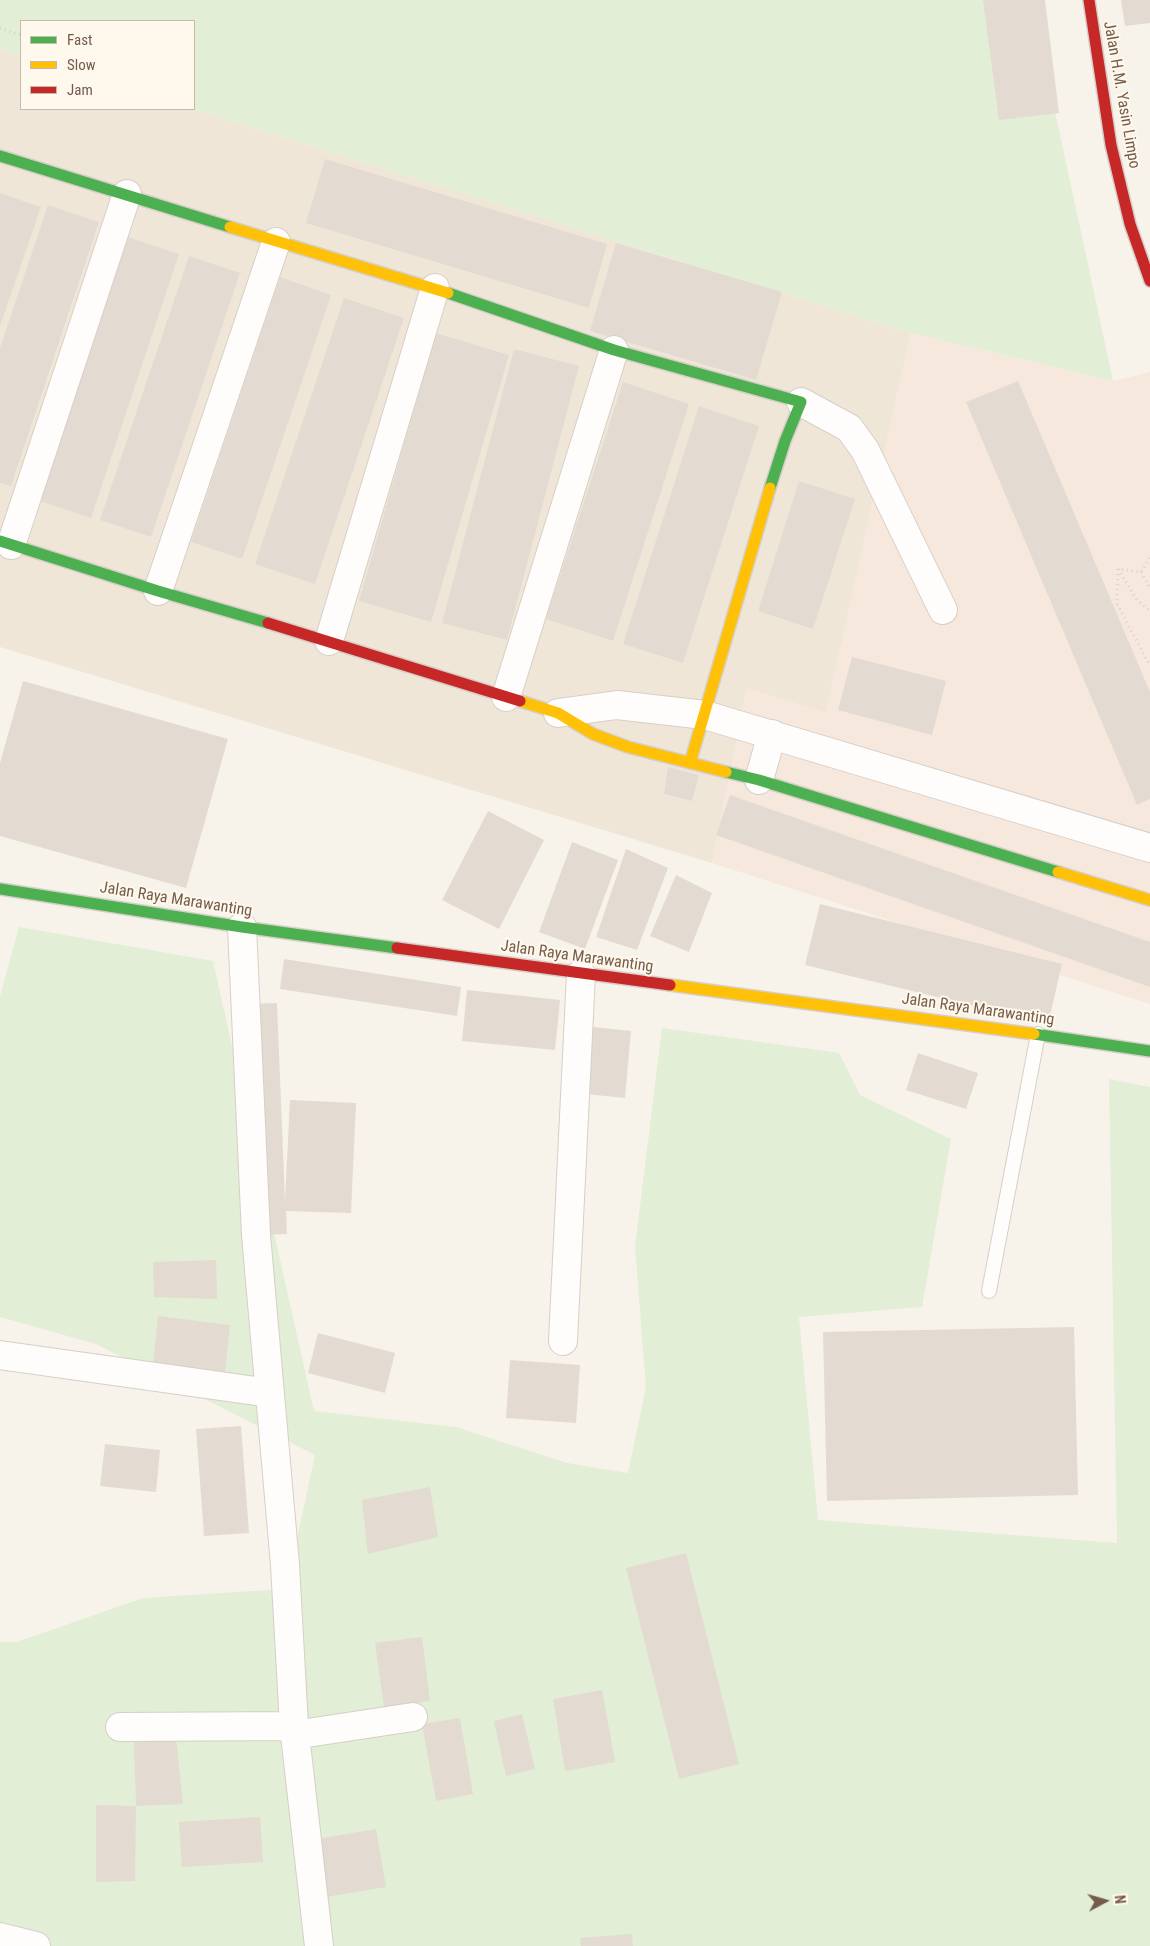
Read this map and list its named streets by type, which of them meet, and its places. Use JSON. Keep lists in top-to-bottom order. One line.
{"streets":{"street":["Jalan H.M. Yasin Limpo","Jalan Raya Marawanting"]},"legend":["Fast","Slow","Jam"],"north":"right"}
